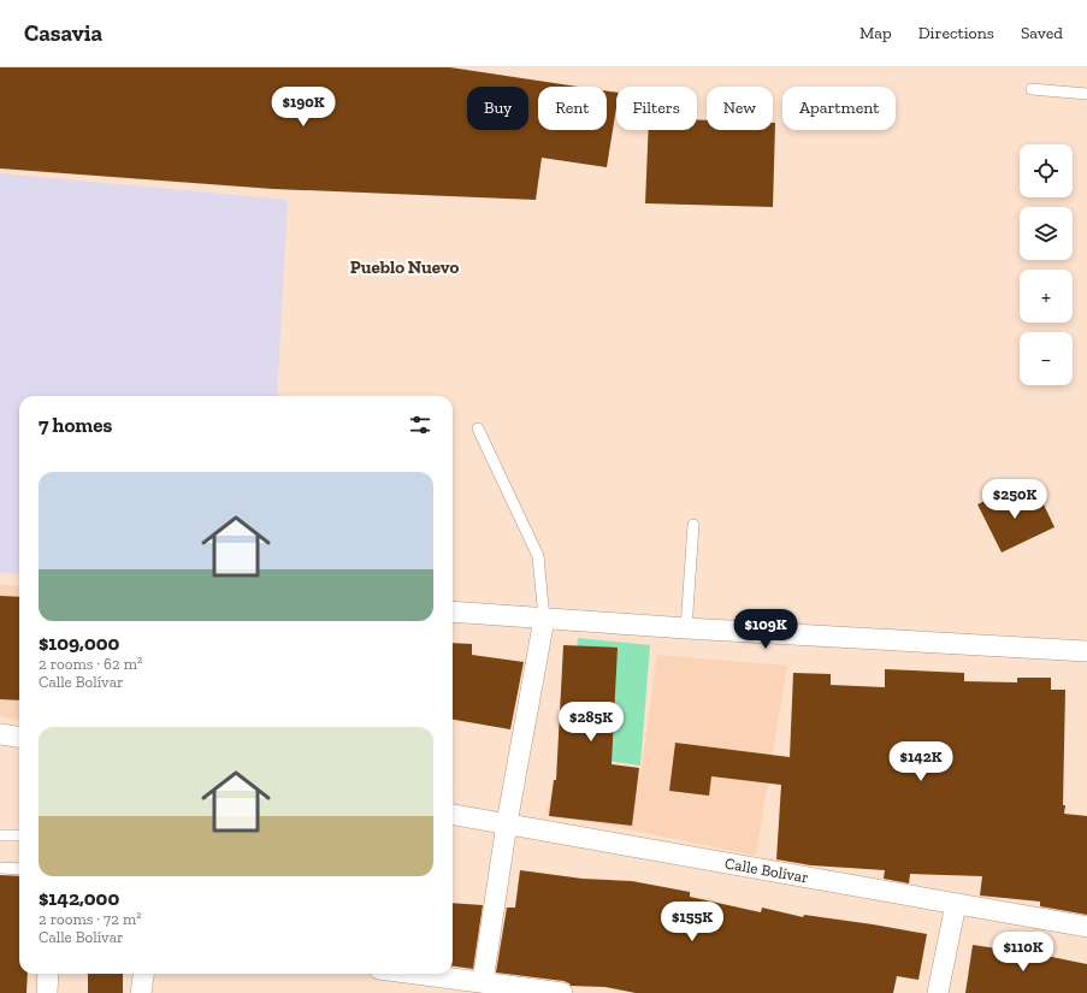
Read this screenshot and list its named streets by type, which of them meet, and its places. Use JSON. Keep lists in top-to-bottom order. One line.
{"streets":{"street":["Calle Bolívar"]},"districts":["Pueblo Nuevo"],"page":{"header":"Casavia","nav":["Map","Directions","Saved"],"price":["$190K","$250K","$109K","$285K","$142K","$155K","$110K"],"chip":["Buy","Rent","Filters","New","Apartment"],"map_buttons":["+","−"],"heading":"7 homes","list":[{"name":"$109,000","note":"2 rooms · 62 m² · Calle Bolívar"},{"name":"$142,000","note":"2 rooms · 72 m² · Calle Bolívar"}]}}
